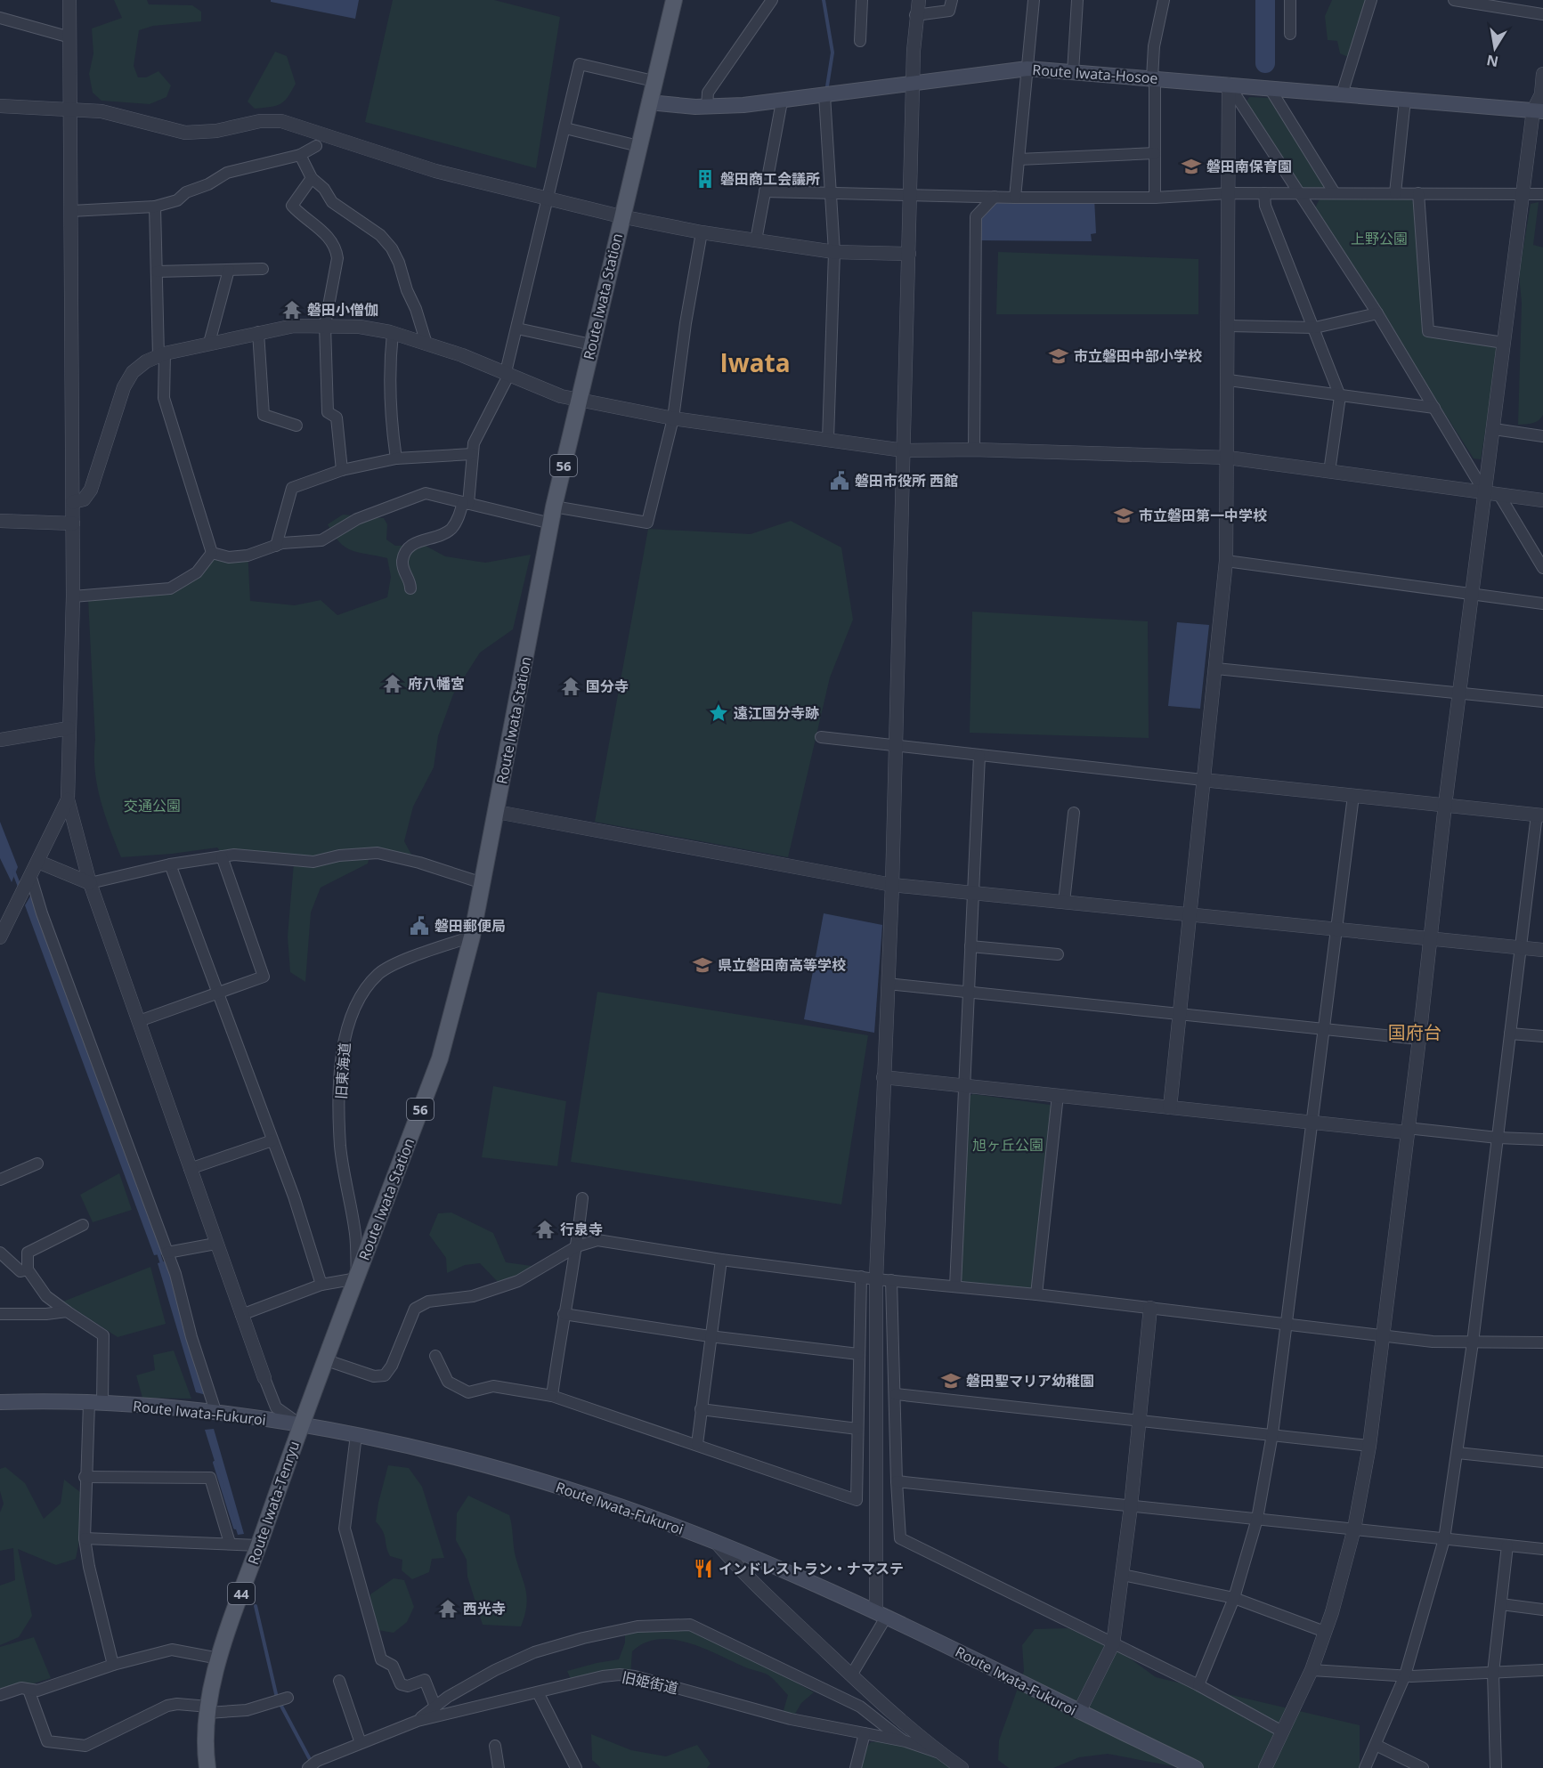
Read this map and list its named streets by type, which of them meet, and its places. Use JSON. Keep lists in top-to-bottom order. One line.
{"streets":{"main road":["Route Iwata-Hosoe","Route Iwata Station","56","Route Iwata-Fukuroi","Route Iwata-Tenryu","44"],"street":["旧東海道","旧姫街道"]},"crossings":[["Route Iwata-Hosoe","Route Iwata Station"],["Route Iwata Station","旧東海道"],["Route Iwata Station","Route Iwata-Fukuroi"],["Route Iwata Station","Route Iwata-Tenryu"],["Route Iwata-Fukuroi","Route Iwata-Tenryu"]],"districts":["Iwata","国府台"],"parks":["上野公園","交通公園","旭ヶ丘公園"],"places":{"school or university":["磐田南保育園","市立磐田中部小学校","市立磐田第一中学校","県立磐田南高等学校","磐田聖マリア幼稚園"],"building":["磐田商工会議所"],"temple":["磐田小僧伽","府八幡宮","国分寺","行泉寺","西光寺"],"public building":["磐田市役所 西館","磐田郵便局"],"place":["遠江国分寺跡"],"restaurant":["インドレストラン・ナマステ"]},"north":"bottom"}
